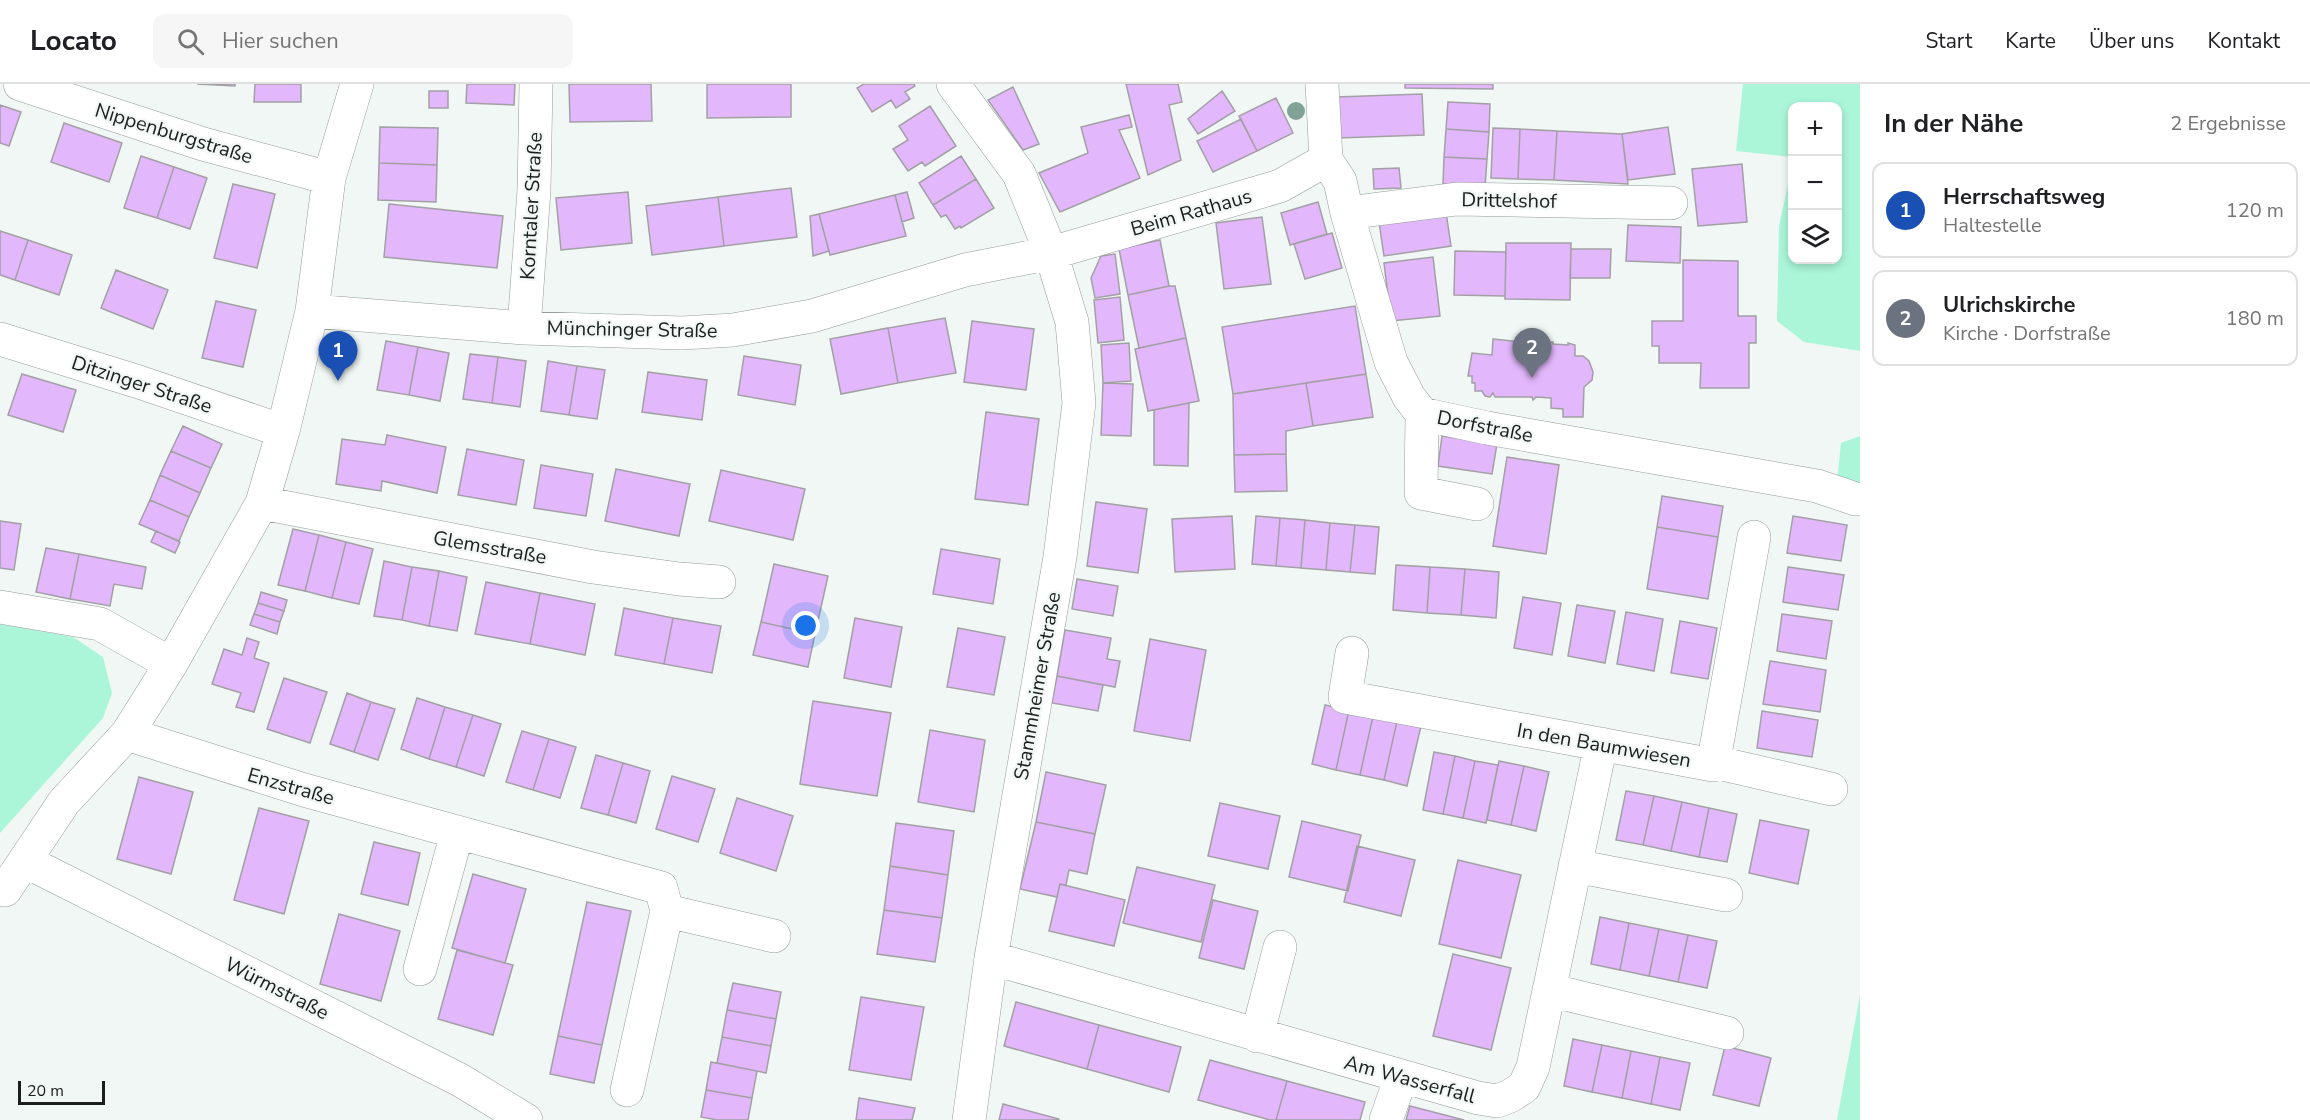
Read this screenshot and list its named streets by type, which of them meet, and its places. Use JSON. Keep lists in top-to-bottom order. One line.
{"streets":{"street":["Nippenburgstraße","Drittelshof","Korntaler Straße","Beim Rathaus","Münchinger Straße","Ditzinger Straße","Dorfstraße","Glemsstraße","Stammheimer Straße","In den Baumwiesen","Enzstraße","Würmstraße","Am Wasserfall"]},"crossings":[["Drittelshof","Dorfstraße"],["Korntaler Straße","Münchinger Straße"],["Beim Rathaus","Münchinger Straße"],["Beim Rathaus","Dorfstraße"],["Beim Rathaus","Stammheimer Straße"],["Münchinger Straße","Stammheimer Straße"],["Stammheimer Straße","Am Wasserfall"],["In den Baumwiesen","Am Wasserfall"]],"scale_bar":"20 m","page":{"header":"Locato","search":"Hier suchen","nav":["Start","Karte","Über uns","Kontakt"],"heading":["In der Nähe","2 Ergebnisse"],"map_buttons":["+","−"],"list":[{"mark":"1","name":"Herrschaftsweg","note":"Haltestelle","value":"120 m"},{"mark":"2","name":"Ulrichskirche","note":"Kirche · Dorfstraße","value":"180 m"}],"pins":["2","1"],"scale":"20 m"}}
